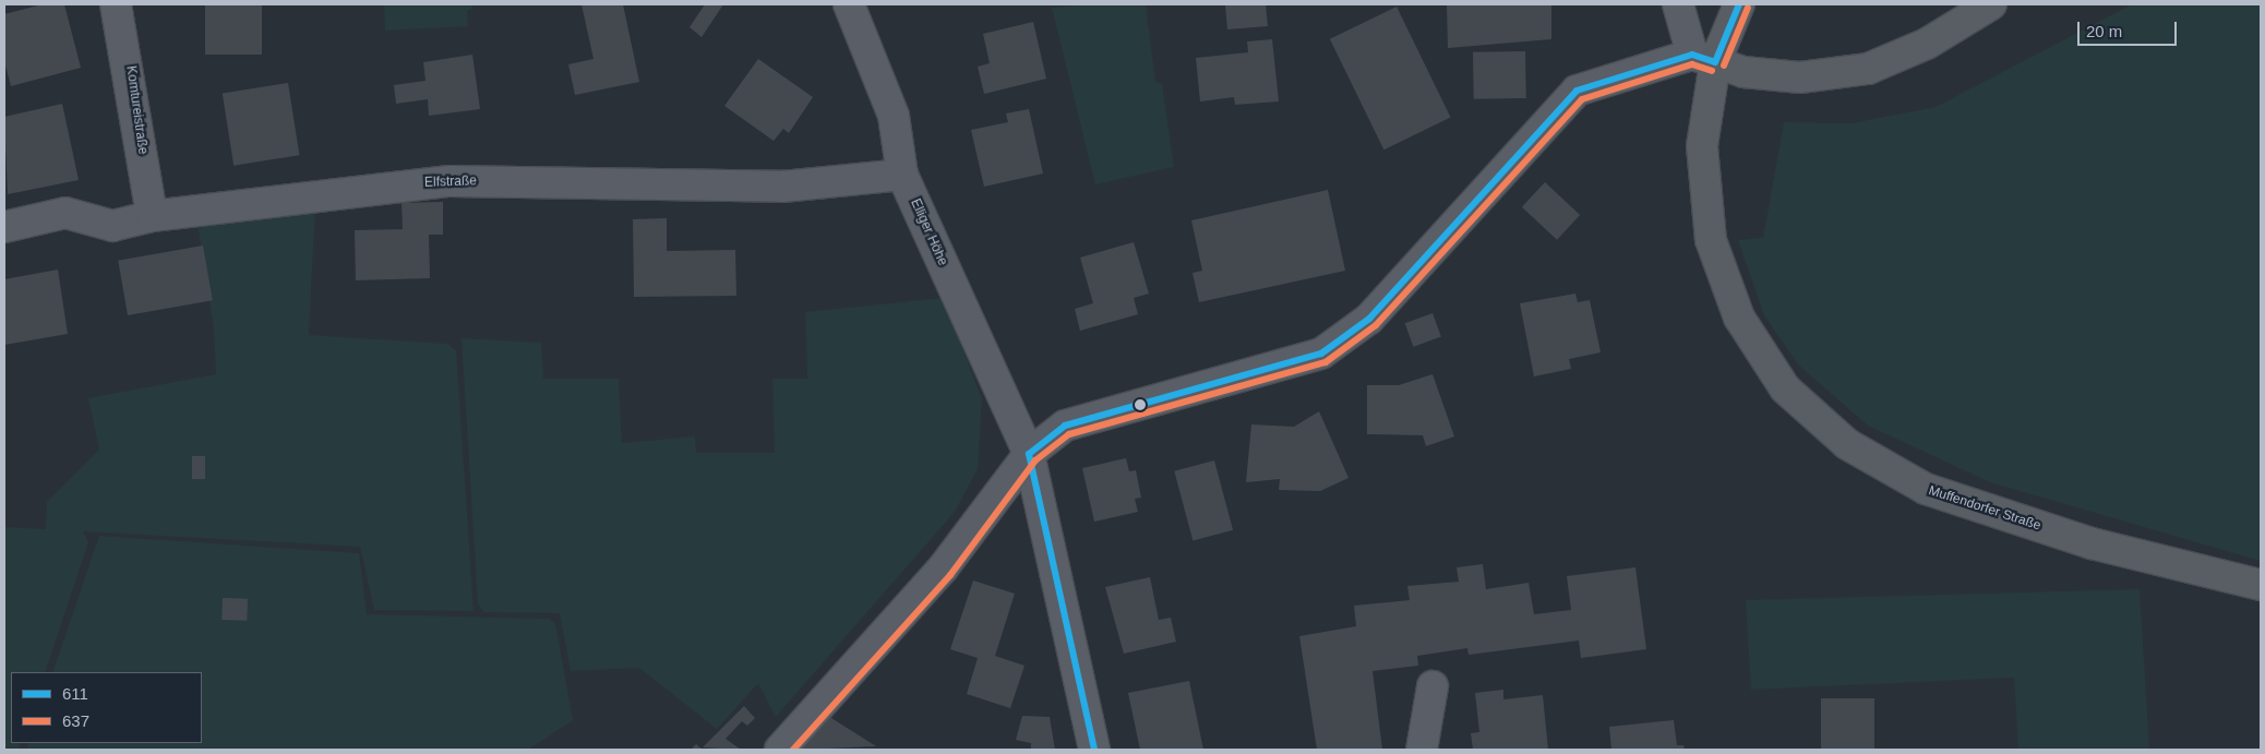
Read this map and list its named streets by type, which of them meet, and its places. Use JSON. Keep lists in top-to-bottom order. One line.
{"streets":{"street":["Komtureistraße","Elfstraße","Elliger Höhe","Muffendorfer Straße"]},"crossings":[["Komtureistraße","Elfstraße"],["Elfstraße","Elliger Höhe"]],"lines":["transit line 611","transit line 637"],"legend":["611","637"],"scale_bar":"20 m"}
